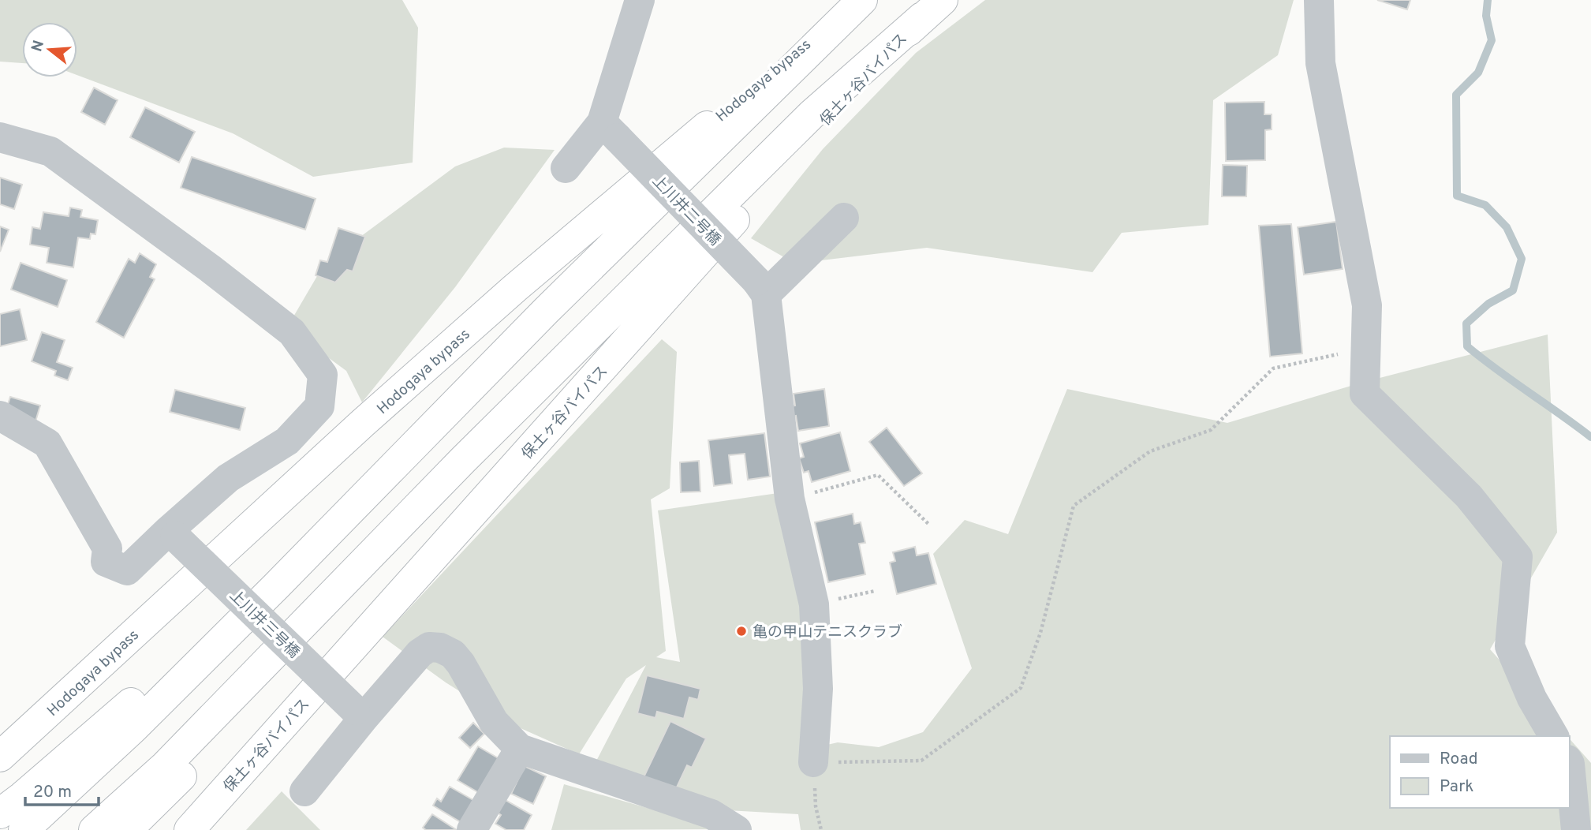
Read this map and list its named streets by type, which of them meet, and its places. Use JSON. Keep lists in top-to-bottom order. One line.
{"streets":{"highway":["保土ヶ谷バイパス","Hodogaya bypass"],"street":["上川井二号橋","上川井三号橋"]},"places":["亀の甲山テニスクラブ"],"legend":["Road","Park"],"scale_bar":"20 m","north":"left"}
